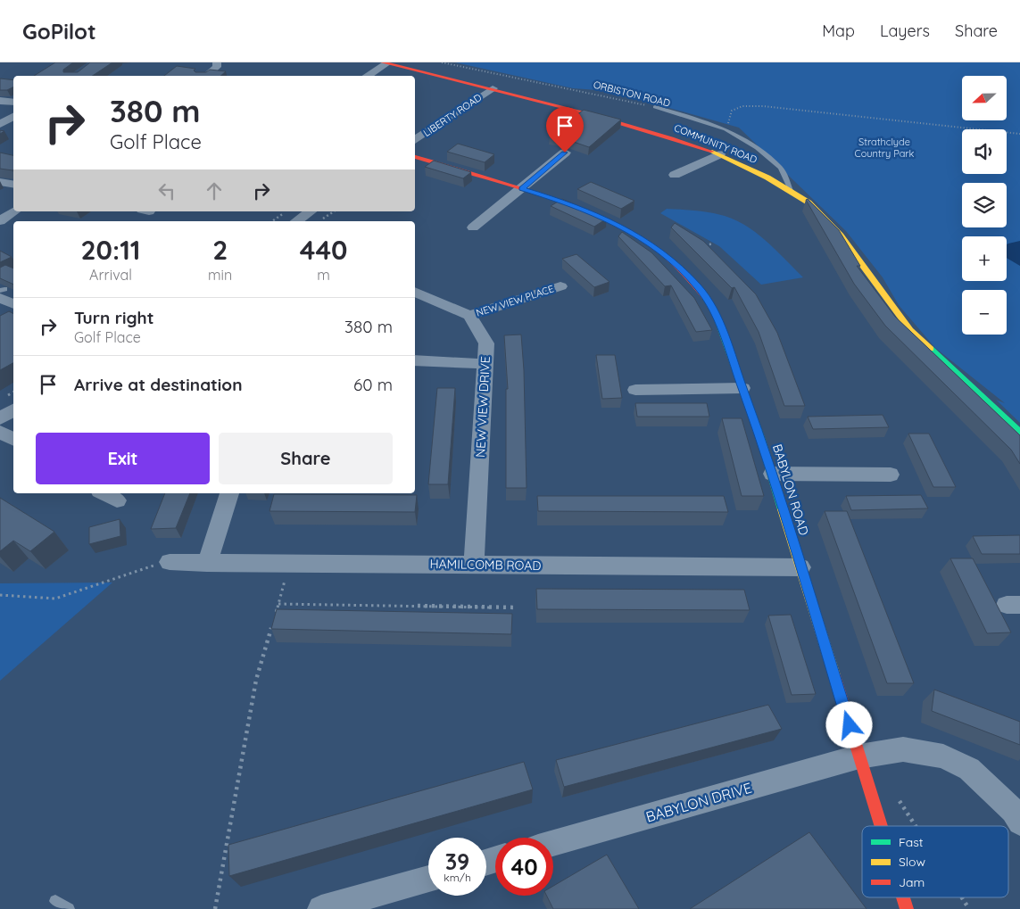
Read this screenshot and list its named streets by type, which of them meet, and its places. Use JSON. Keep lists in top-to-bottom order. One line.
{"streets":{"street":["LIBERTY ROAD","COMMUNITY ROAD","NEW VIEW PLACE","NEW VIEW DRIVE","BABYLON ROAD","HAMILCOMB ROAD","BABYLON DRIVE"],"lane":["ORBISTON ROAD"]},"crossings":[["ORBISTON ROAD","COMMUNITY ROAD"],["LIBERTY ROAD","COMMUNITY ROAD"],["NEW VIEW PLACE","NEW VIEW DRIVE"],["NEW VIEW DRIVE","HAMILCOMB ROAD"],["BABYLON ROAD","HAMILCOMB ROAD"],["BABYLON ROAD","BABYLON DRIVE"]],"parks":["Strathclyde Country Park"],"legend":["Fast","Slow","Jam"],"north":"left","page":{"header":"GoPilot","nav":["Map","Layers","Share"],"map_buttons":["+","−"],"turn":["380 m","Golf Place"],"eta":["20:11","Arrival","2","min","440","m"],"list":[{"name":"Turn right","note":"Golf Place","value":"380 m"},{"name":"Arrive at destination","value":"60 m"}],"buttons":["Exit","Share"],"speed":"39 km/h","limit":"40"}}
